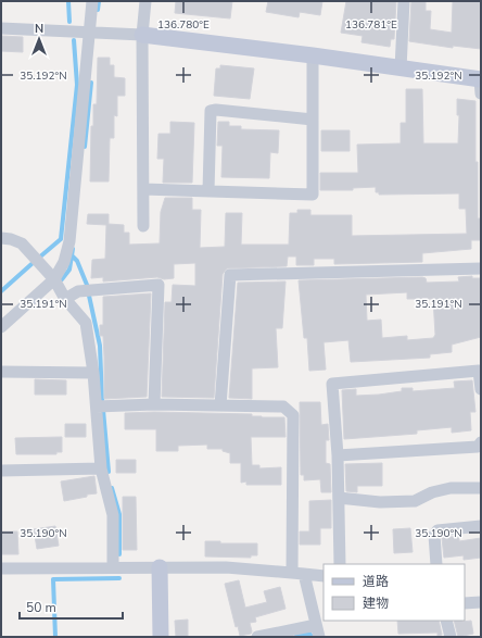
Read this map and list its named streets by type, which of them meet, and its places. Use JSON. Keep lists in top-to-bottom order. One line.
{"legend":["道路","建物"],"scale_bar":"50 m","north":"top","coordinates":["136.780°E","136.781°E","35.192°N","35.191°N","35.190°N"]}
